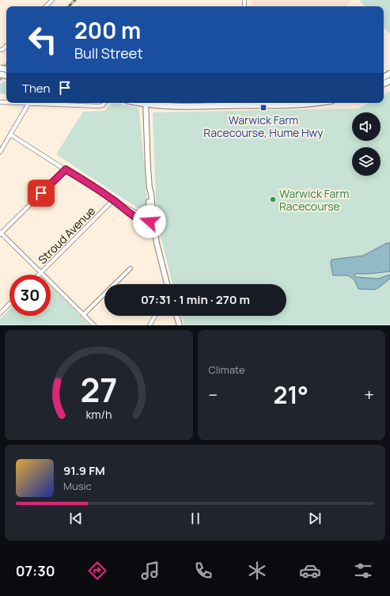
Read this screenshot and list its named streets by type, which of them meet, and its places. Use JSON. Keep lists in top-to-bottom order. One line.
{"streets":{"street":["Stroud Avenue"]},"places":{"transit":["Warwick Farm Racecourse, Hume Hwy"],"other":["Warwick Farm Racecourse"]},"page":{"turn":["200 m","Bull Street"],"then":"Then","limit":"30","trip":"07:31 · 1 min · 270 m","tile":"Climate","heat":["−","21°","+"],"song":["91.9 FM","Music"],"tabs":"07:30","gauge":["27","km/h"]}}
